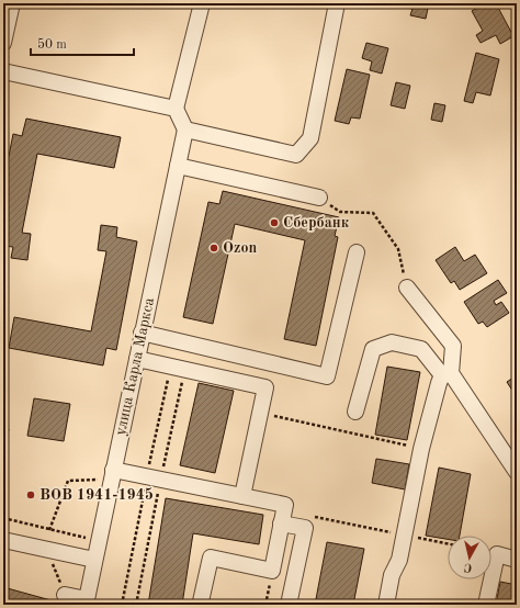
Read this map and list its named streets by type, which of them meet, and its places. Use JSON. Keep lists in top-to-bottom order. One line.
{"streets":{"street":["улица Карла Маркса"]},"places":["Сбербанк","Ozon","ВОВ 1941-1945"],"scale_bar":"50 m","north":"bottom"}
